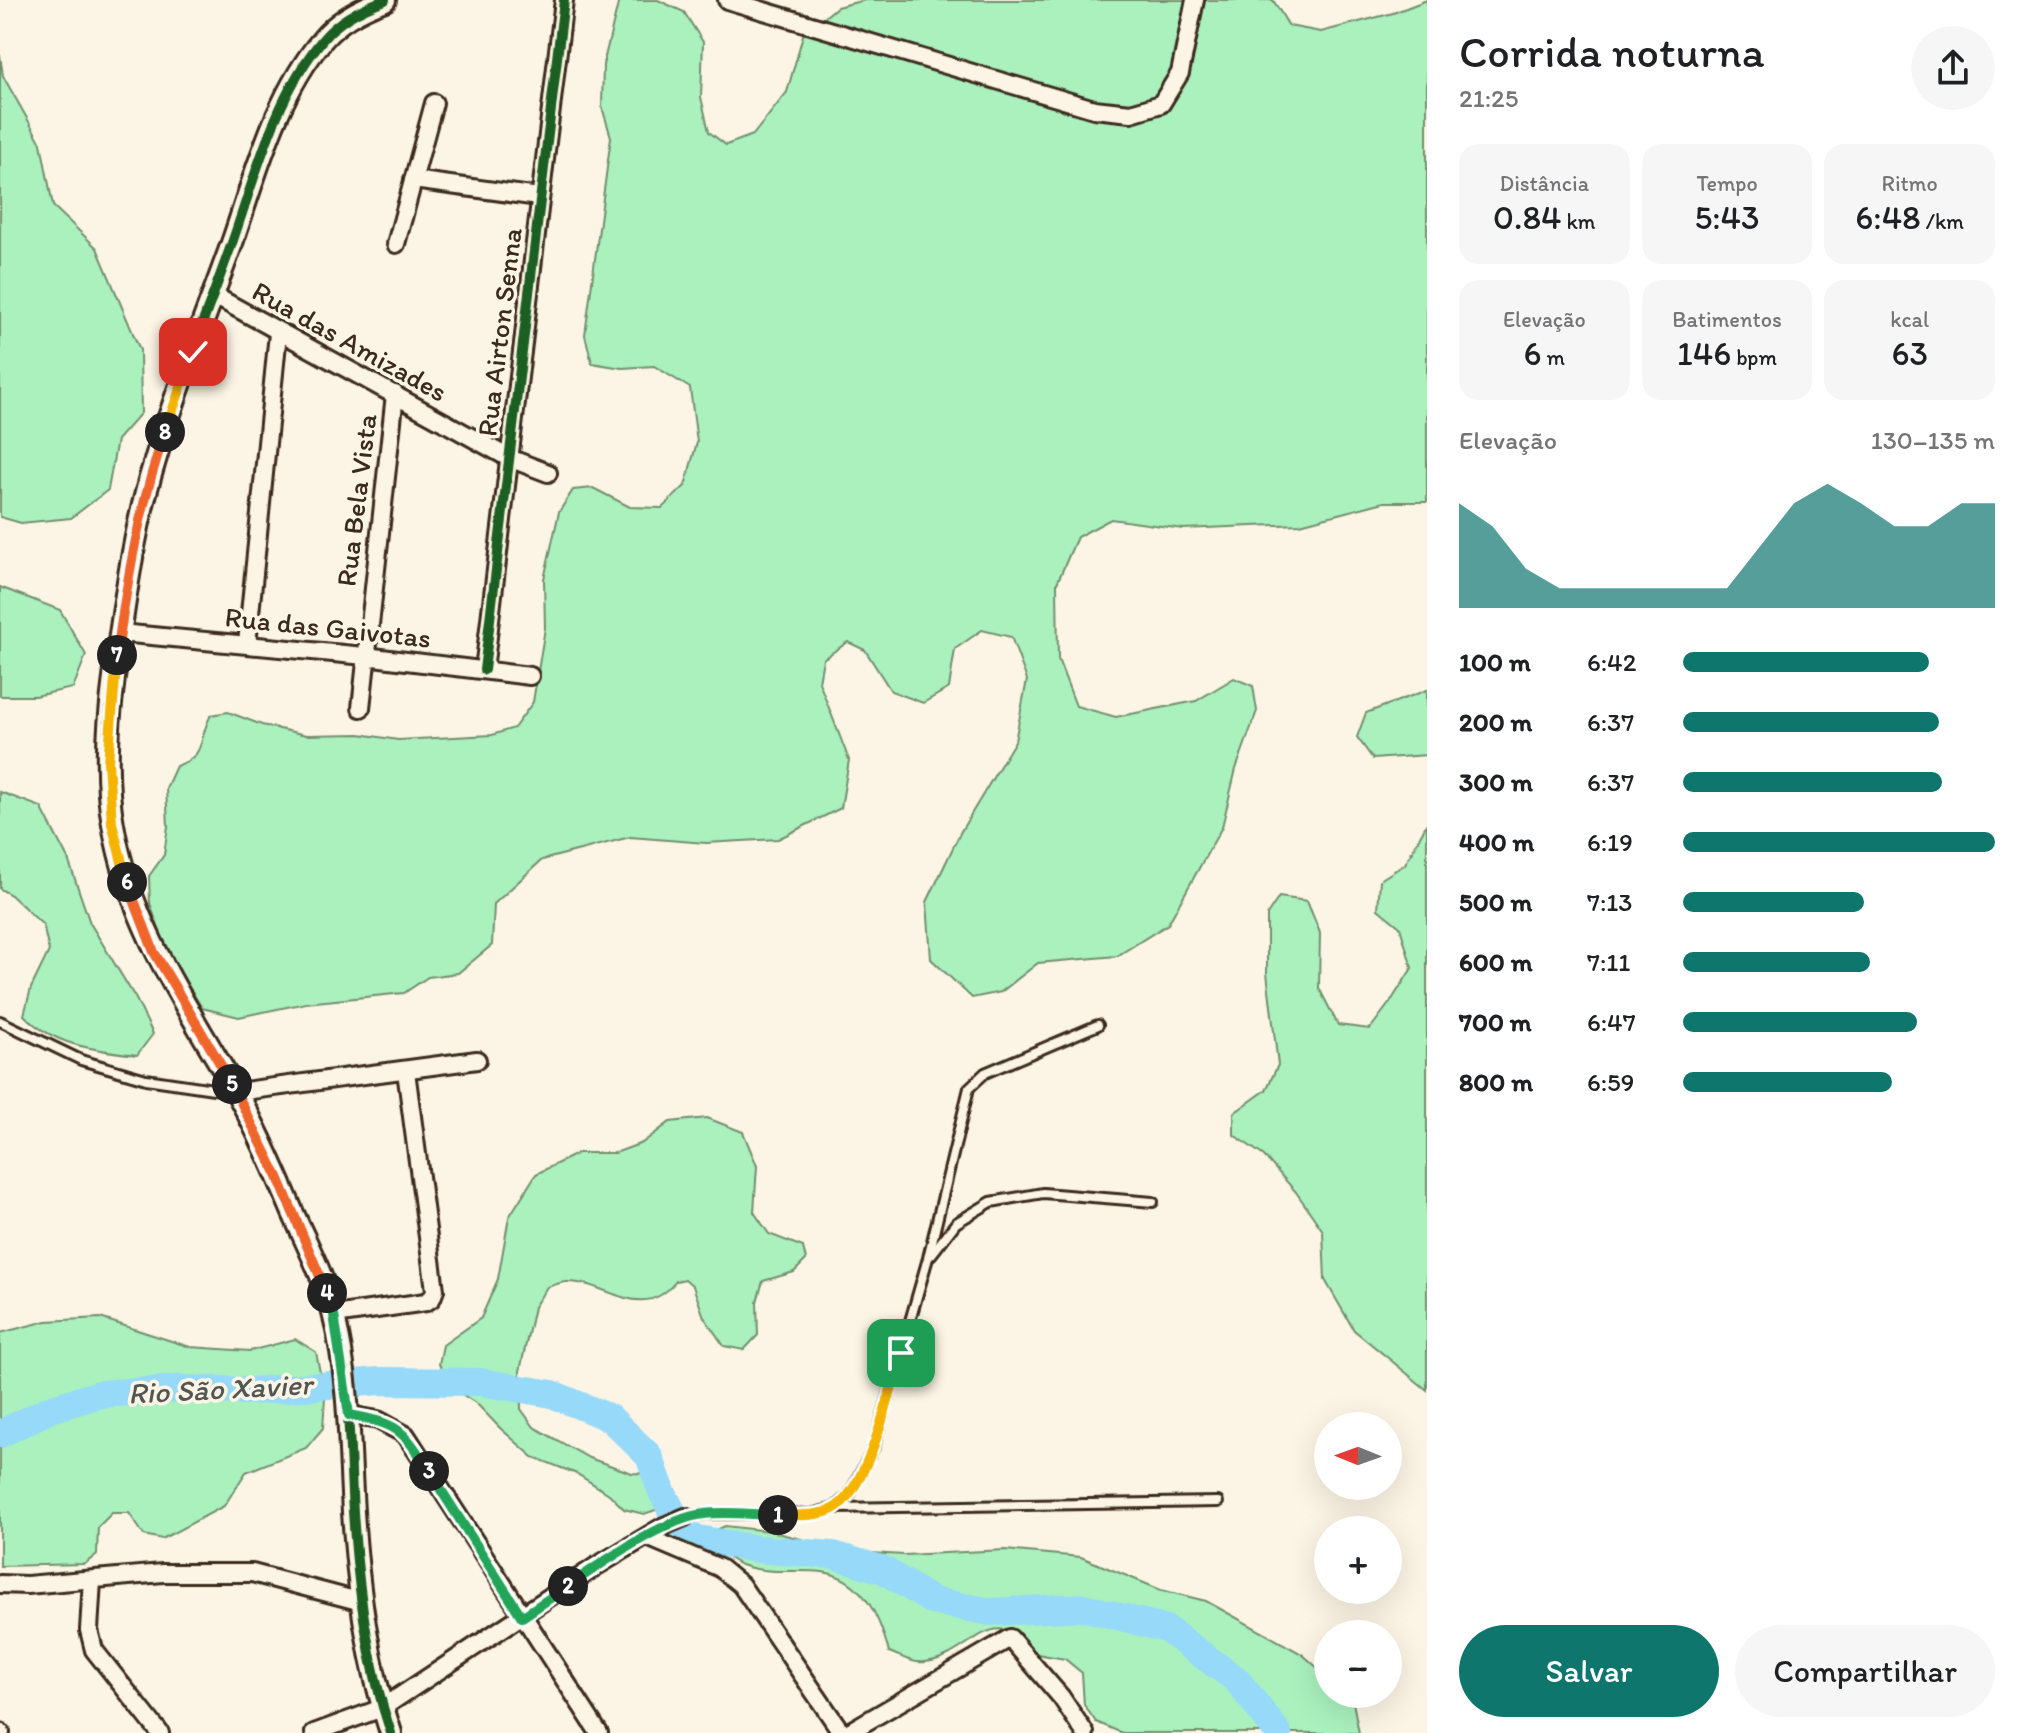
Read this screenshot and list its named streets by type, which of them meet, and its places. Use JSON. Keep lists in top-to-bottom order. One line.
{"streets":{"street":["Rua Airton Senna","Rua das Amizades","Rua Bela Vista","Rua das Gaivotas"]},"crossings":[["Rua Airton Senna","Rua das Amizades"],["Rua Airton Senna","Rua das Gaivotas"],["Rua das Amizades","Rua Bela Vista"],["Rua Bela Vista","Rua das Gaivotas"]],"water":["Rio São Xavier"],"north":"left","page":{"heading":["Corrida noturna","21:25"],"stats":[["Distância","0.84 km"],["Tempo","5:43"],["Ritmo","6:48 /km"],["Elevação","6 m"],["Batimentos","146 bpm"],["kcal","63"]],"chart":["Elevação","130–135 m"],"pins":["8","7","6","5","4","3","1","2"],"list":[{"name":"100 m","note":"6:42"},{"name":"200 m","note":"6:37"},{"name":"300 m","note":"6:37"},{"name":"400 m","note":"6:19"},{"name":"500 m","note":"7:13"},{"name":"600 m","note":"7:11"},{"name":"700 m","note":"6:47"},{"name":"800 m","note":"6:59"}],"map_buttons":["+","−"],"buttons":["Salvar","Compartilhar"]}}
